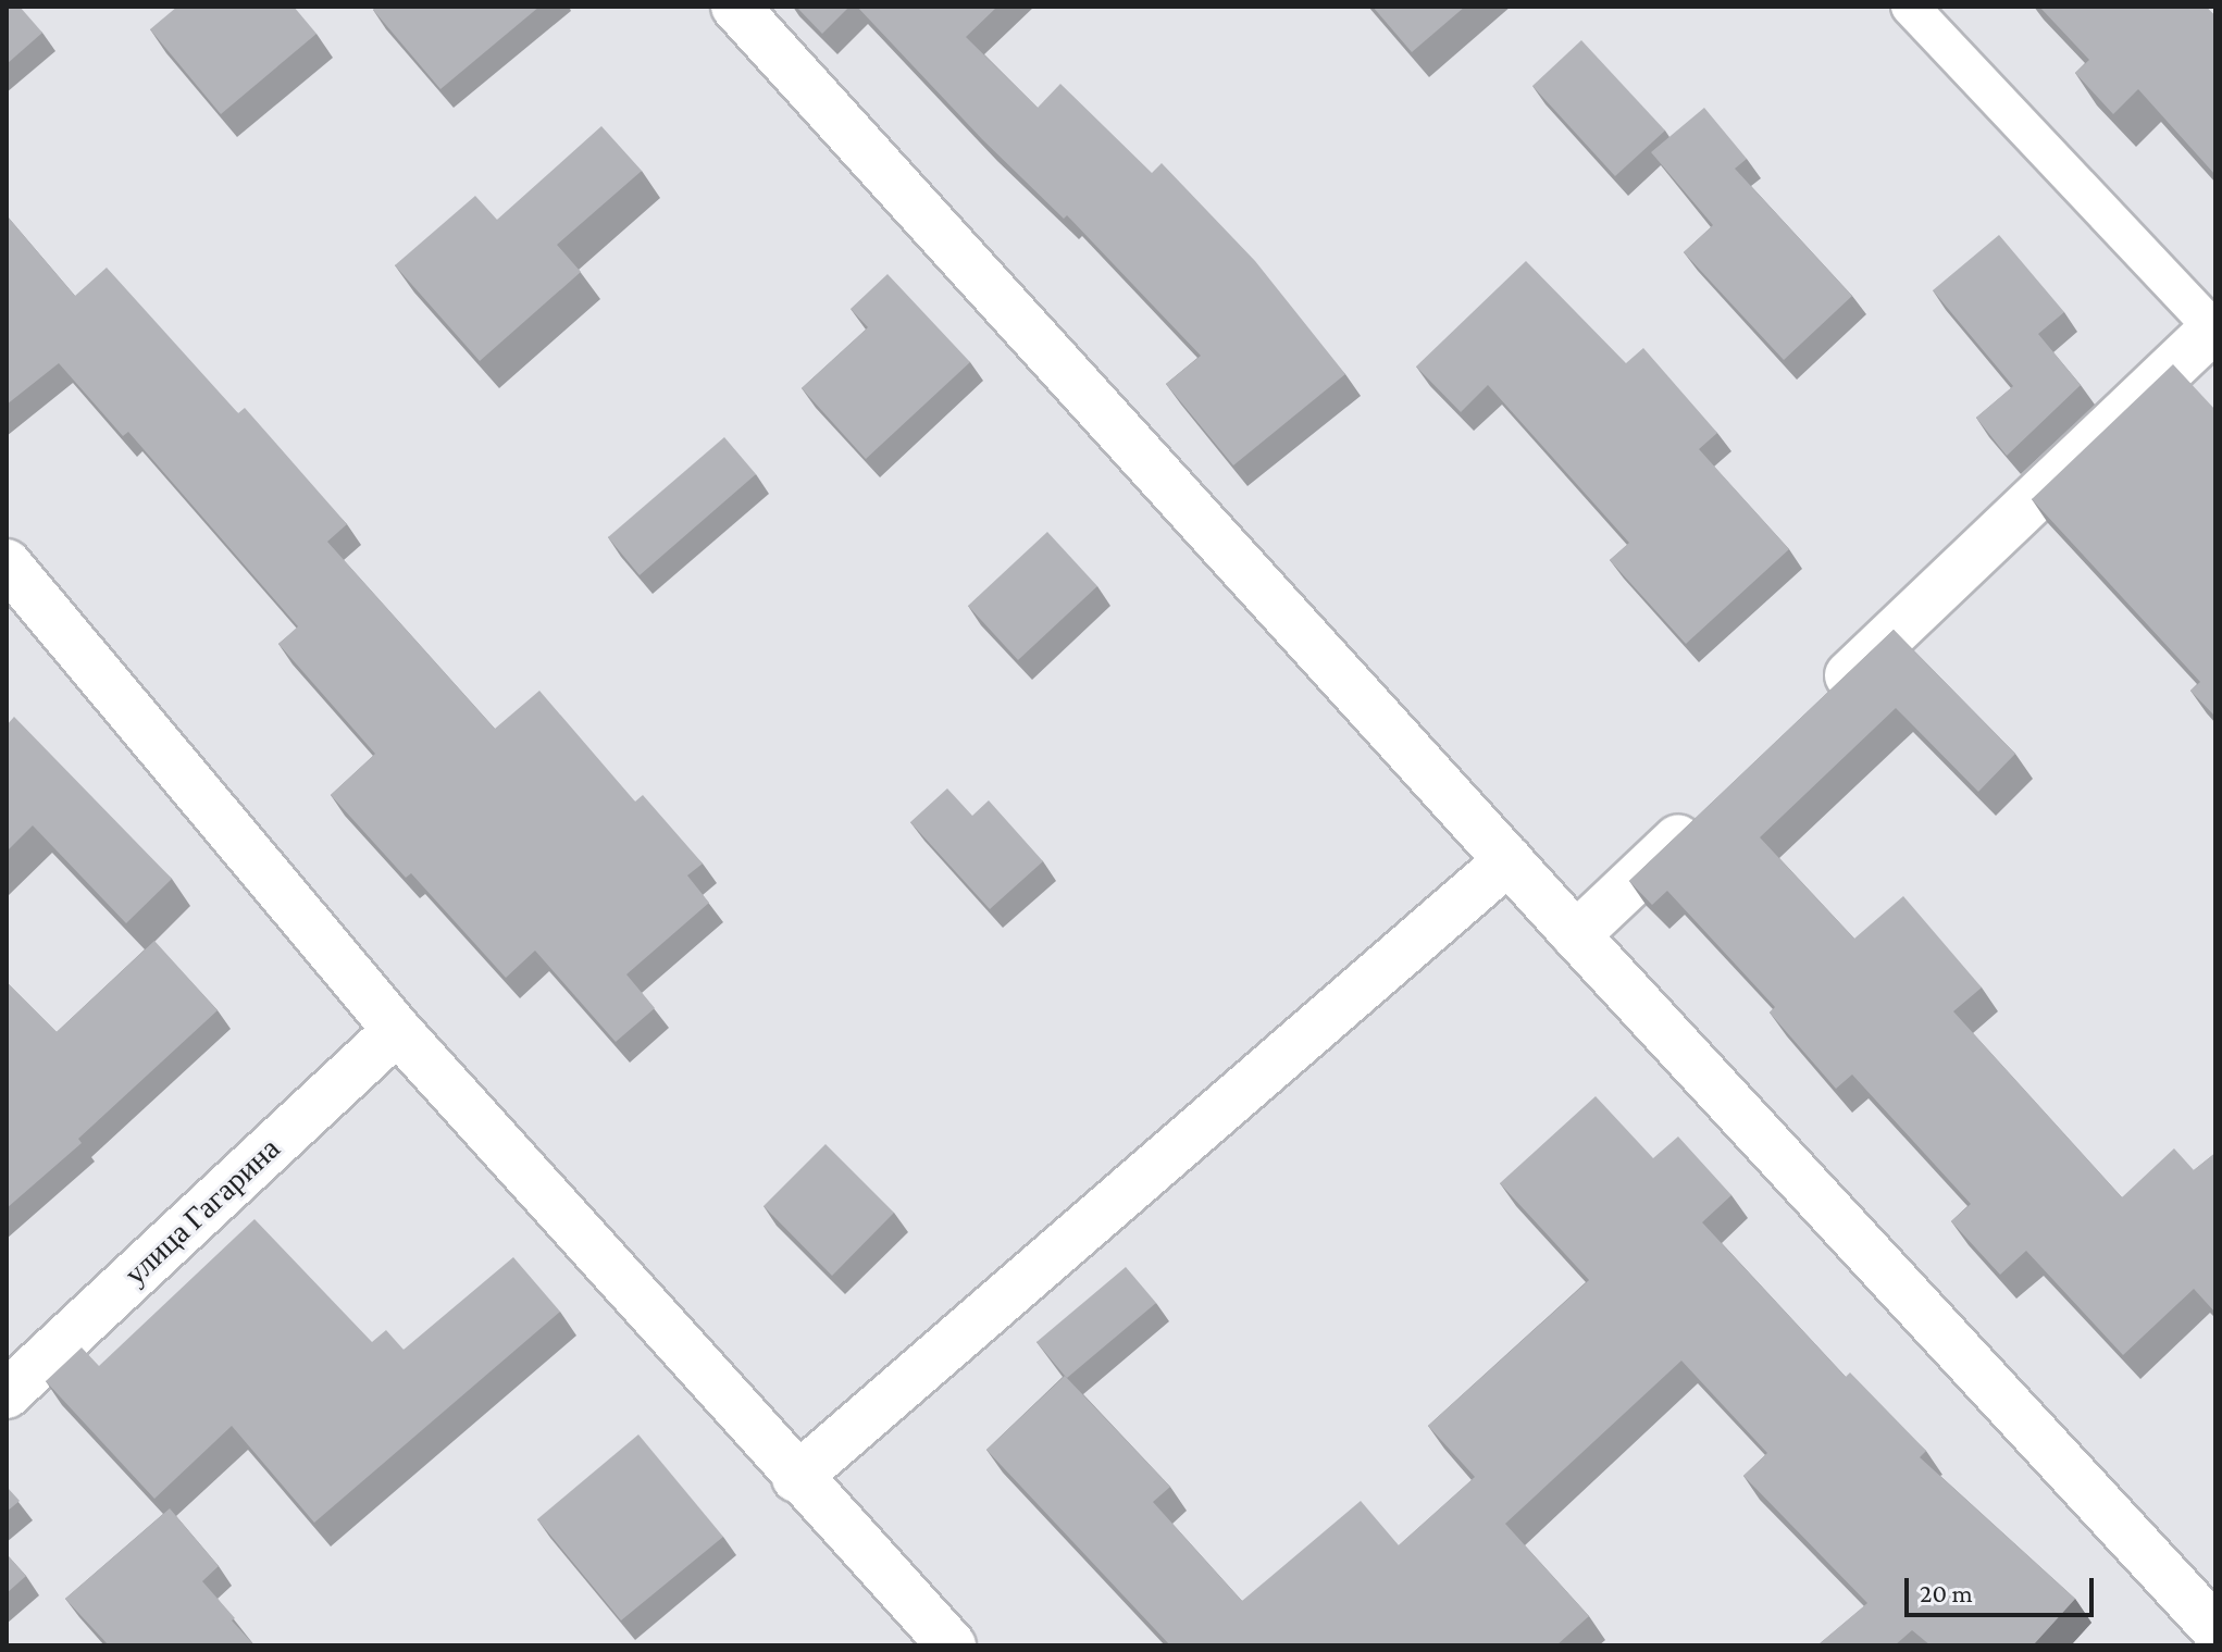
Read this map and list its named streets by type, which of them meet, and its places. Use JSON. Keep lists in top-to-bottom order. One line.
{"streets":{"street":["улица Гагарина"]},"scale_bar":"20 m"}
